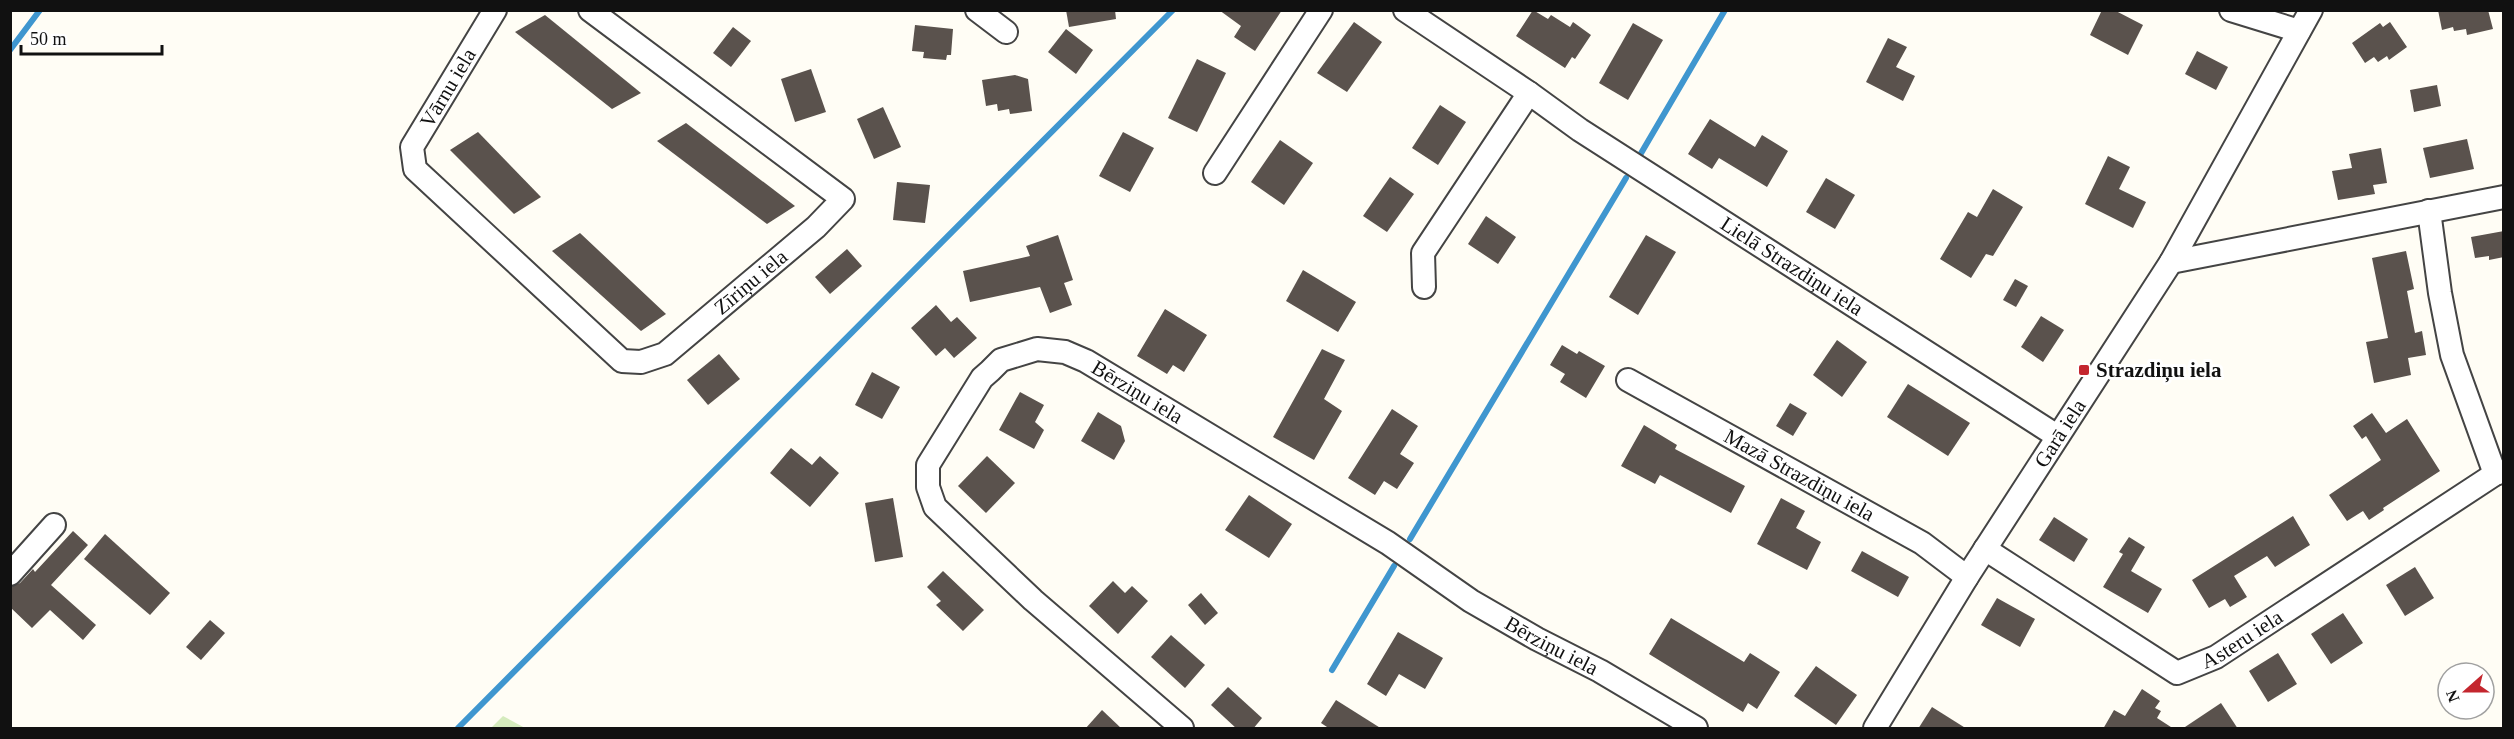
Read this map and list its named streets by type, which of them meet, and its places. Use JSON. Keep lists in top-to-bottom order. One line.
{"streets":{"street":["Vārnu iela","Lielā Strazdiņu iela","Zīriņu iela","Bērziņu iela","Garā iela","Mazā Strazdiņu iela","Asteru iela"]},"crossings":[["Vārnu iela","Zīriņu iela"],["Lielā Strazdiņu iela","Garā iela"],["Garā iela","Mazā Strazdiņu iela"],["Garā iela","Asteru iela"]],"places":{"transit":["Strazdiņu iela"]},"scale_bar":"50 m","north":"left"}
